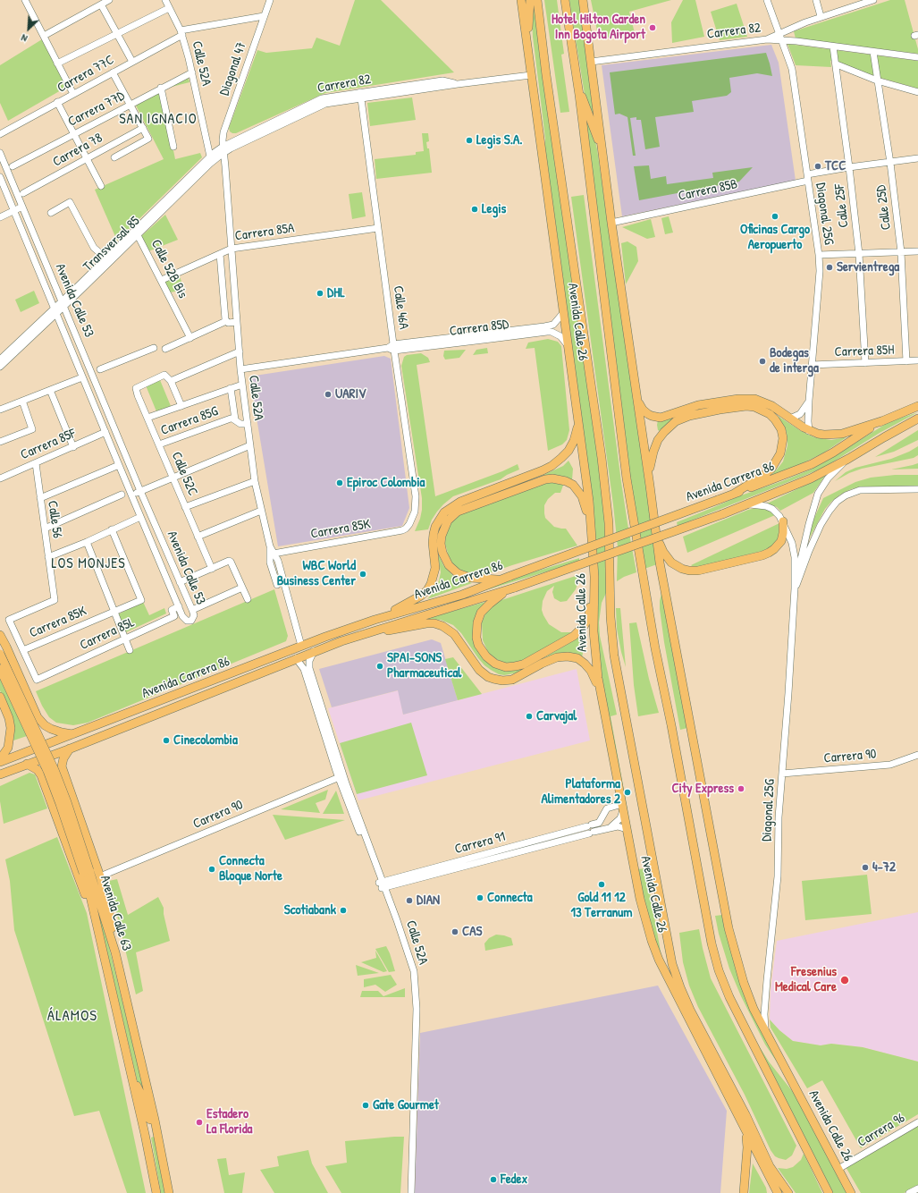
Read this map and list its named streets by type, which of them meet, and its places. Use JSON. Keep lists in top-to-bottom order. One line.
{"streets":{"main road":["Avenida Calle 26","Avenida Carrera 86","Avenida Calle 63"],"street":["Carrera 82","Calle 52A","Diagonal 47","Carrera 77C","Carrera 77D","Carrera 78","Carrera 85B","Calle 25F","Calle 25D","Diagonal 25G","Carrera 85A","Transversal 85","Calle 52B Bis","Avenida Calle 53","Calle 46A","Carrera 85D","Carrera 85H","Carrera 85G","Carrera 85F","Calle 52C","Calle 56","Carrera 85K","Carrera 85L","Carrera 90","Carrera 91","Carrera 96"]},"crossings":[["Carrera 82","Calle 52A"],["Carrera 82","Diagonal 47"],["Carrera 82","Diagonal 25G"],["Carrera 82","Transversal 85"],["Carrera 82","Calle 46A"],["Carrera 82","Avenida Calle 26"],["Calle 52A","Diagonal 47"],["Calle 52A","Carrera 77C"],["Calle 52A","Carrera 77D"],["Calle 52A","Carrera 85A"],["Calle 52A","Transversal 85"],["Calle 52A","Carrera 85D"],["Calle 52A","Carrera 85G"],["Calle 52A","Avenida Carrera 86"],["Calle 52A","Carrera 85K"],["Calle 52A","Carrera 90"],["Calle 52A","Carrera 91"],["Diagonal 47","Carrera 77C"],["Diagonal 47","Transversal 85"],["Carrera 85B","Calle 25F"],["Carrera 85B","Calle 25D"],["Carrera 85B","Diagonal 25G"],["Carrera 85B","Avenida Calle 26"],["Calle 25F","Carrera 85H"],["Calle 25D","Carrera 85H"],["Diagonal 25G","Avenida Calle 26"],["Diagonal 25G","Carrera 85H"],["Diagonal 25G","Avenida Carrera 86"],["Diagonal 25G","Carrera 90"],["Carrera 85A","Calle 52B Bis"],["Carrera 85A","Calle 46A"],["Transversal 85","Calle 52B Bis"],["Transversal 85","Avenida Calle 53"],["Avenida Calle 53","Carrera 85F"],["Avenida Calle 53","Carrera 85L"],["Calle 46A","Carrera 85D"],["Calle 46A","Carrera 85K"],["Avenida Calle 26","Carrera 85D"],["Avenida Calle 26","Carrera 91"],["Avenida Calle 26","Carrera 96"],["Carrera 85G","Calle 52C"],["Carrera 85F","Calle 56"],["Calle 56","Carrera 85K"],["Calle 56","Carrera 85L"],["Carrera 85K","Carrera 85L"]],"districts":["SAN IGNACIO","LOS MONJES","ÁLAMOS"],"places":["Hotel Hilton Garden Inn Bogota Airport","Legis S.A.","TCC","Legis","Oficinas Cargo Aeropuerto","Servientrega","DHL","Bodegas de interga","UARIV","Epiroc Colombia","WBC World Business Center","SPAI-SONS Pharmaceutical","Carvajal","Cinecolombia","City Express","Plataforma Alimentadores 2","4-72","Connecta Bloque Norte","Gold 11 12 13 Terranum","Connecta","DIAN","Scotiabank","CAS","Fresenius Medical Care","Gate Gourmet","Estadero La Florida","Fedex"],"north":"bottom left"}
